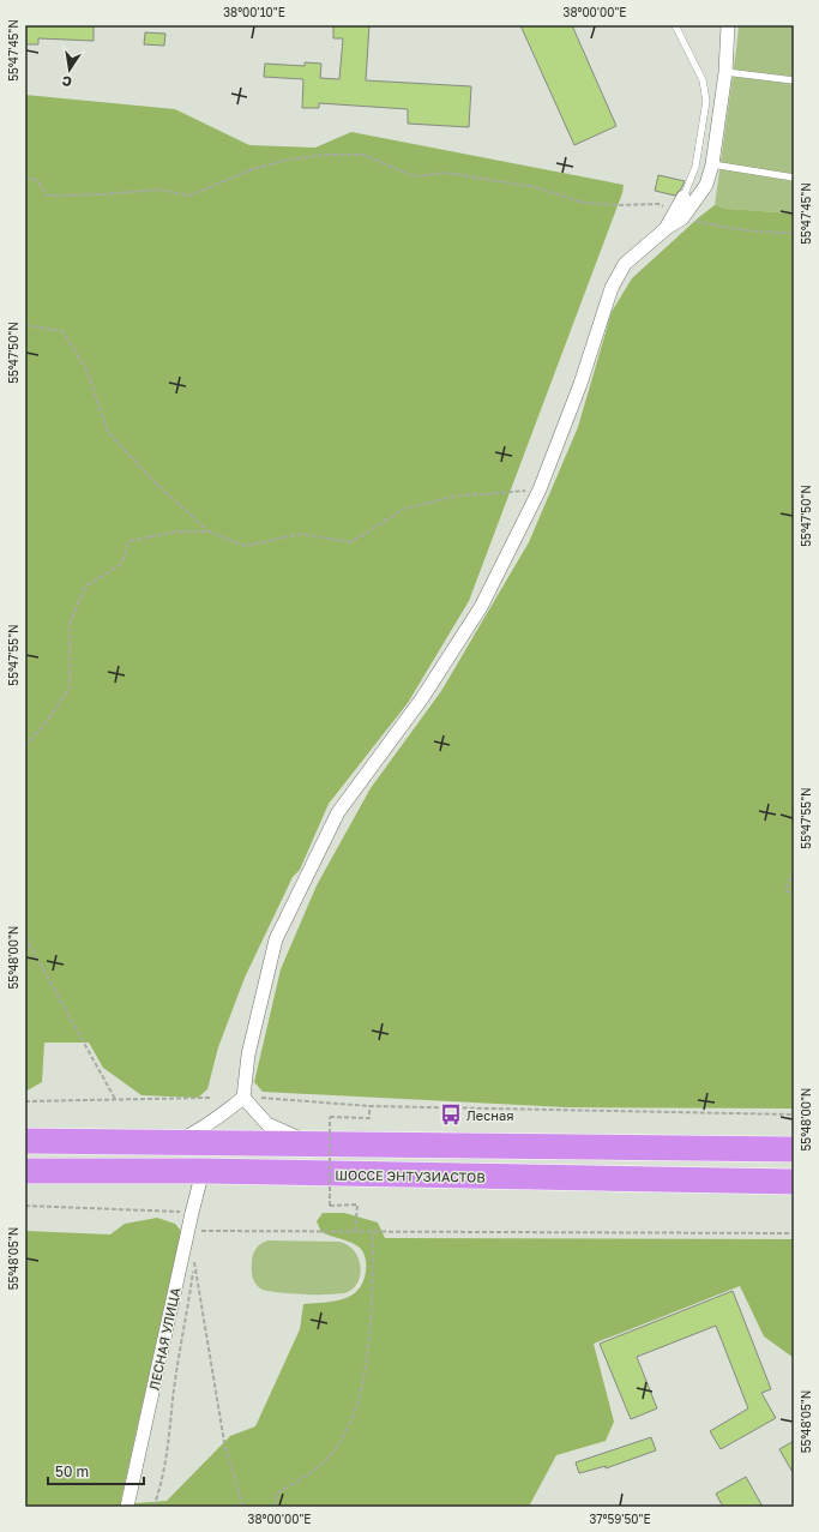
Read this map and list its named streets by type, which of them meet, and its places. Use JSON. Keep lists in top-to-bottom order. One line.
{"streets":{"highway":["ШОССЕ ЭНТУЗИАСТОВ"],"street":["ЛЕСНАЯ УЛИЦА"]},"crossings":[["ШОССЕ ЭНТУЗИАСТОВ","ЛЕСНАЯ УЛИЦА"]],"places":{"bus stop":["Лесная"]},"scale_bar":"50 m","north":"bottom","coordinates":["38°00'10\"E","38°00'00\"E","55°47'45\"N","55°47'50\"N","55°47'55\"N","55°48'00\"N","55°48'05\"N","37°59'50\"E"]}
